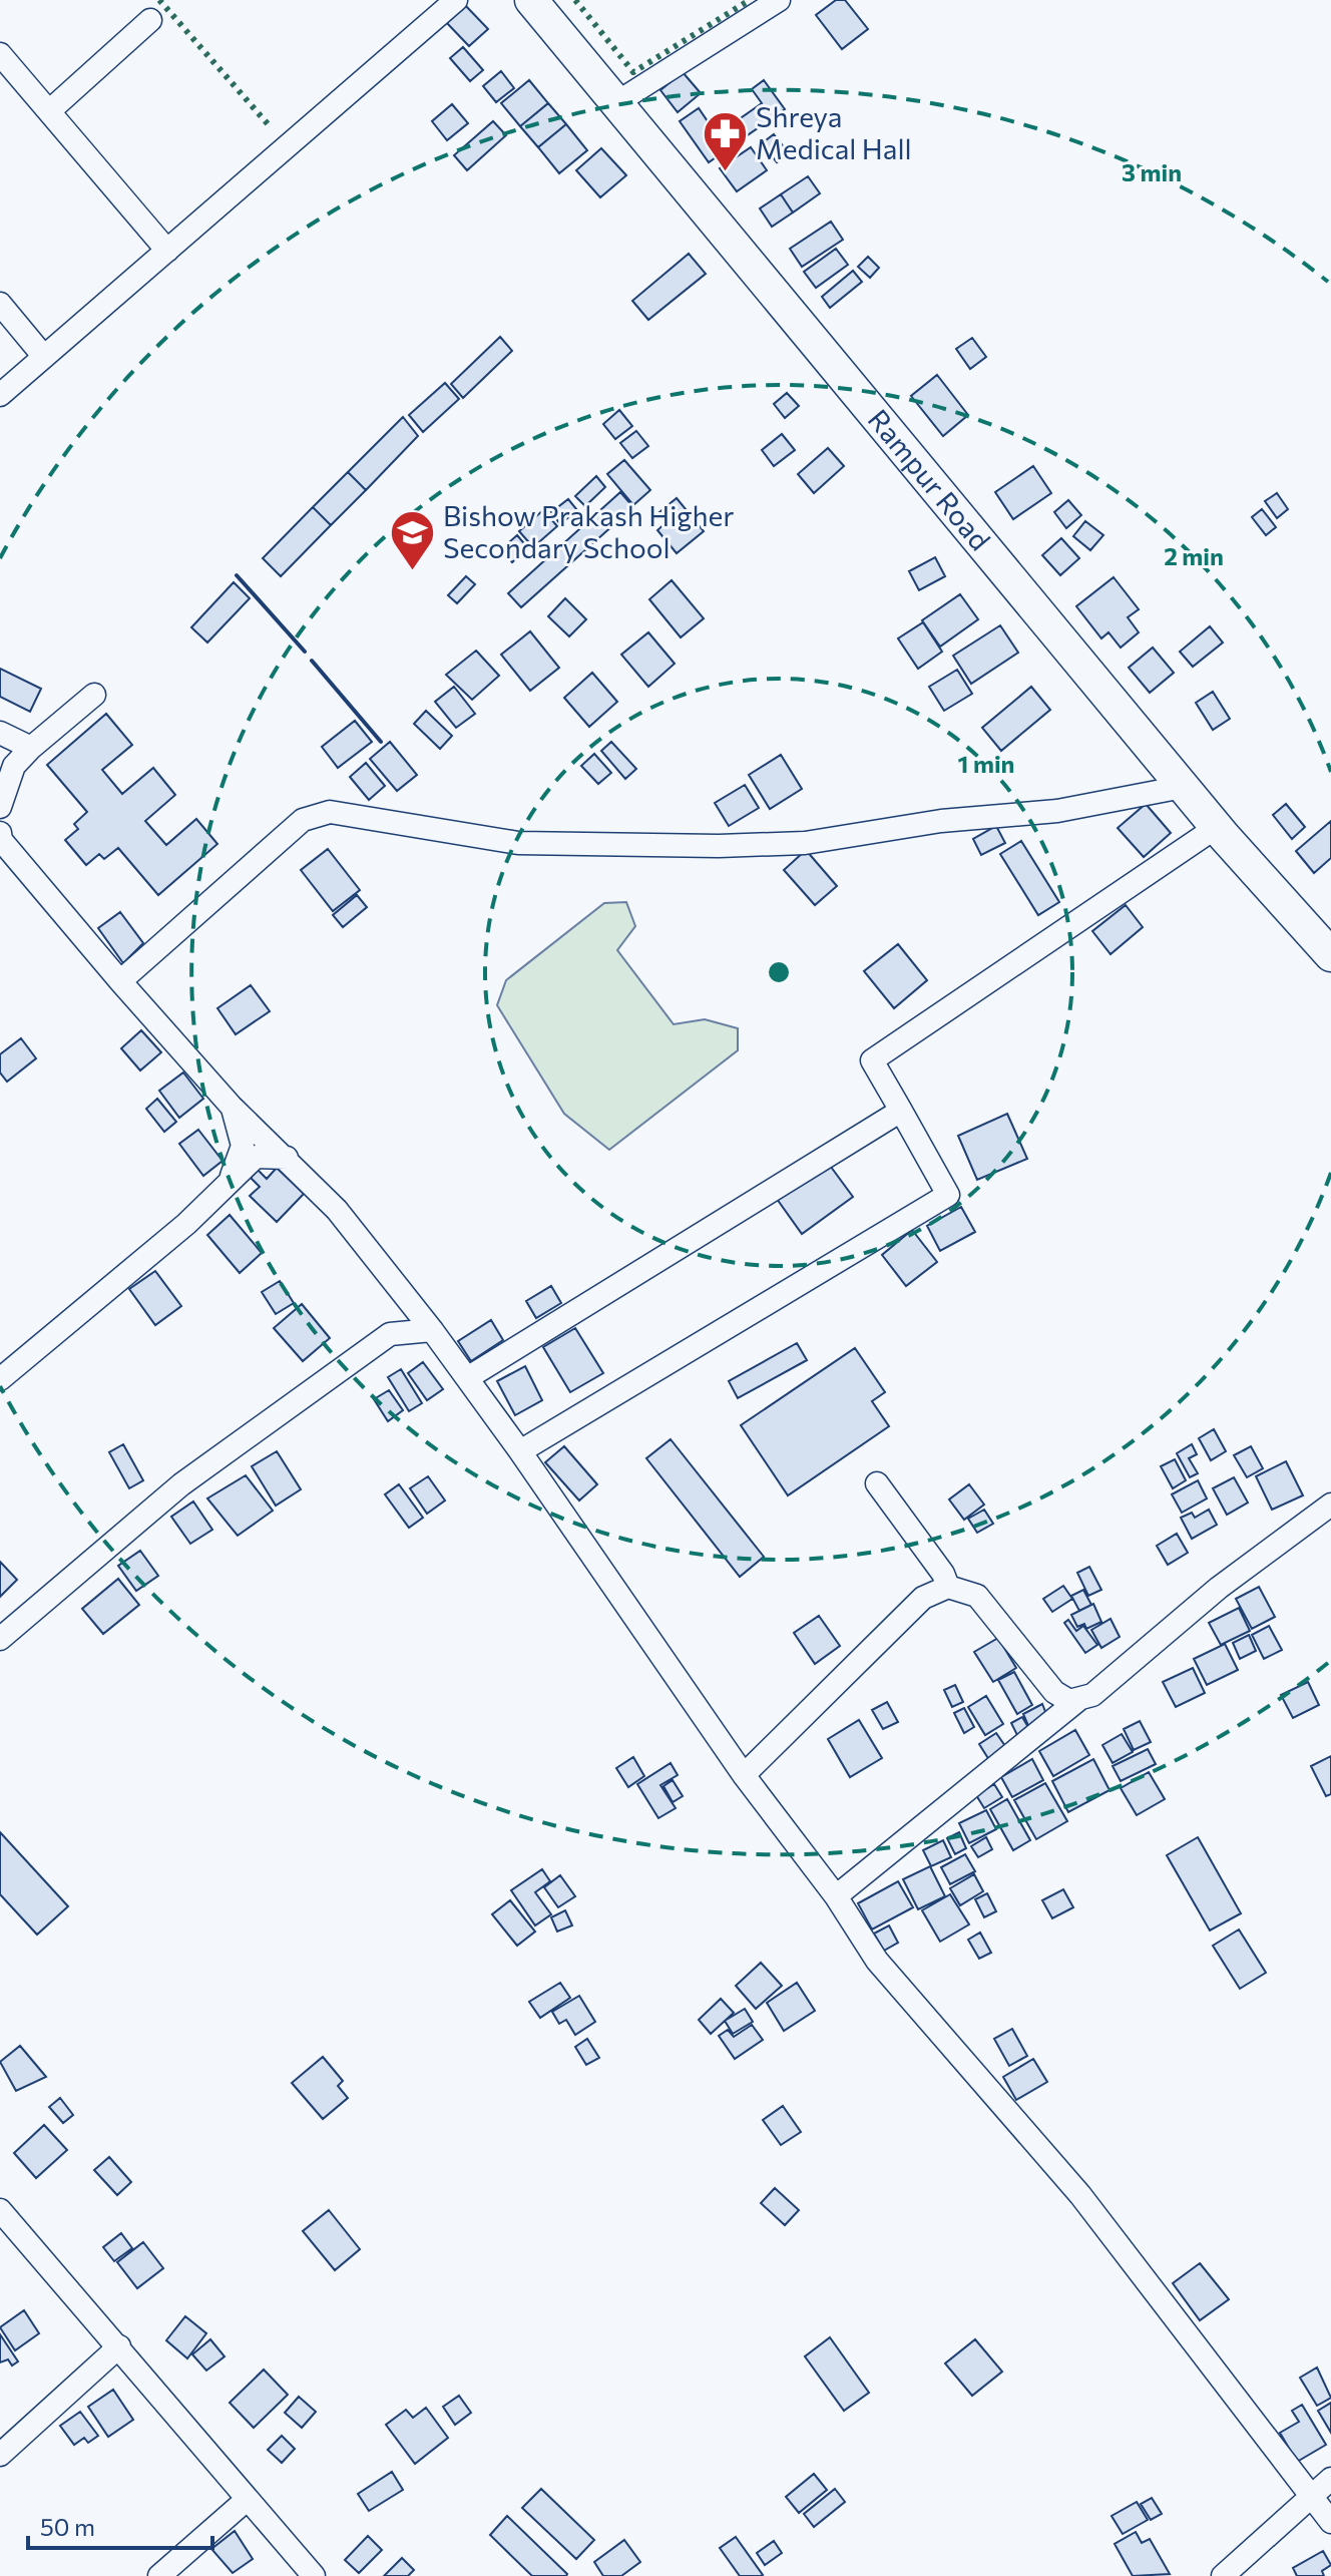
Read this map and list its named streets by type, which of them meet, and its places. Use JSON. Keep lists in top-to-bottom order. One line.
{"streets":{"main road":["Rampur Road"]},"places":{"pharmacy":["Shreya Medical Hall"],"school or university":["Bishow Prakash Higher Secondary School"]},"scale_bar":"50 m","rings":["3 min","2 min","1 min"]}
